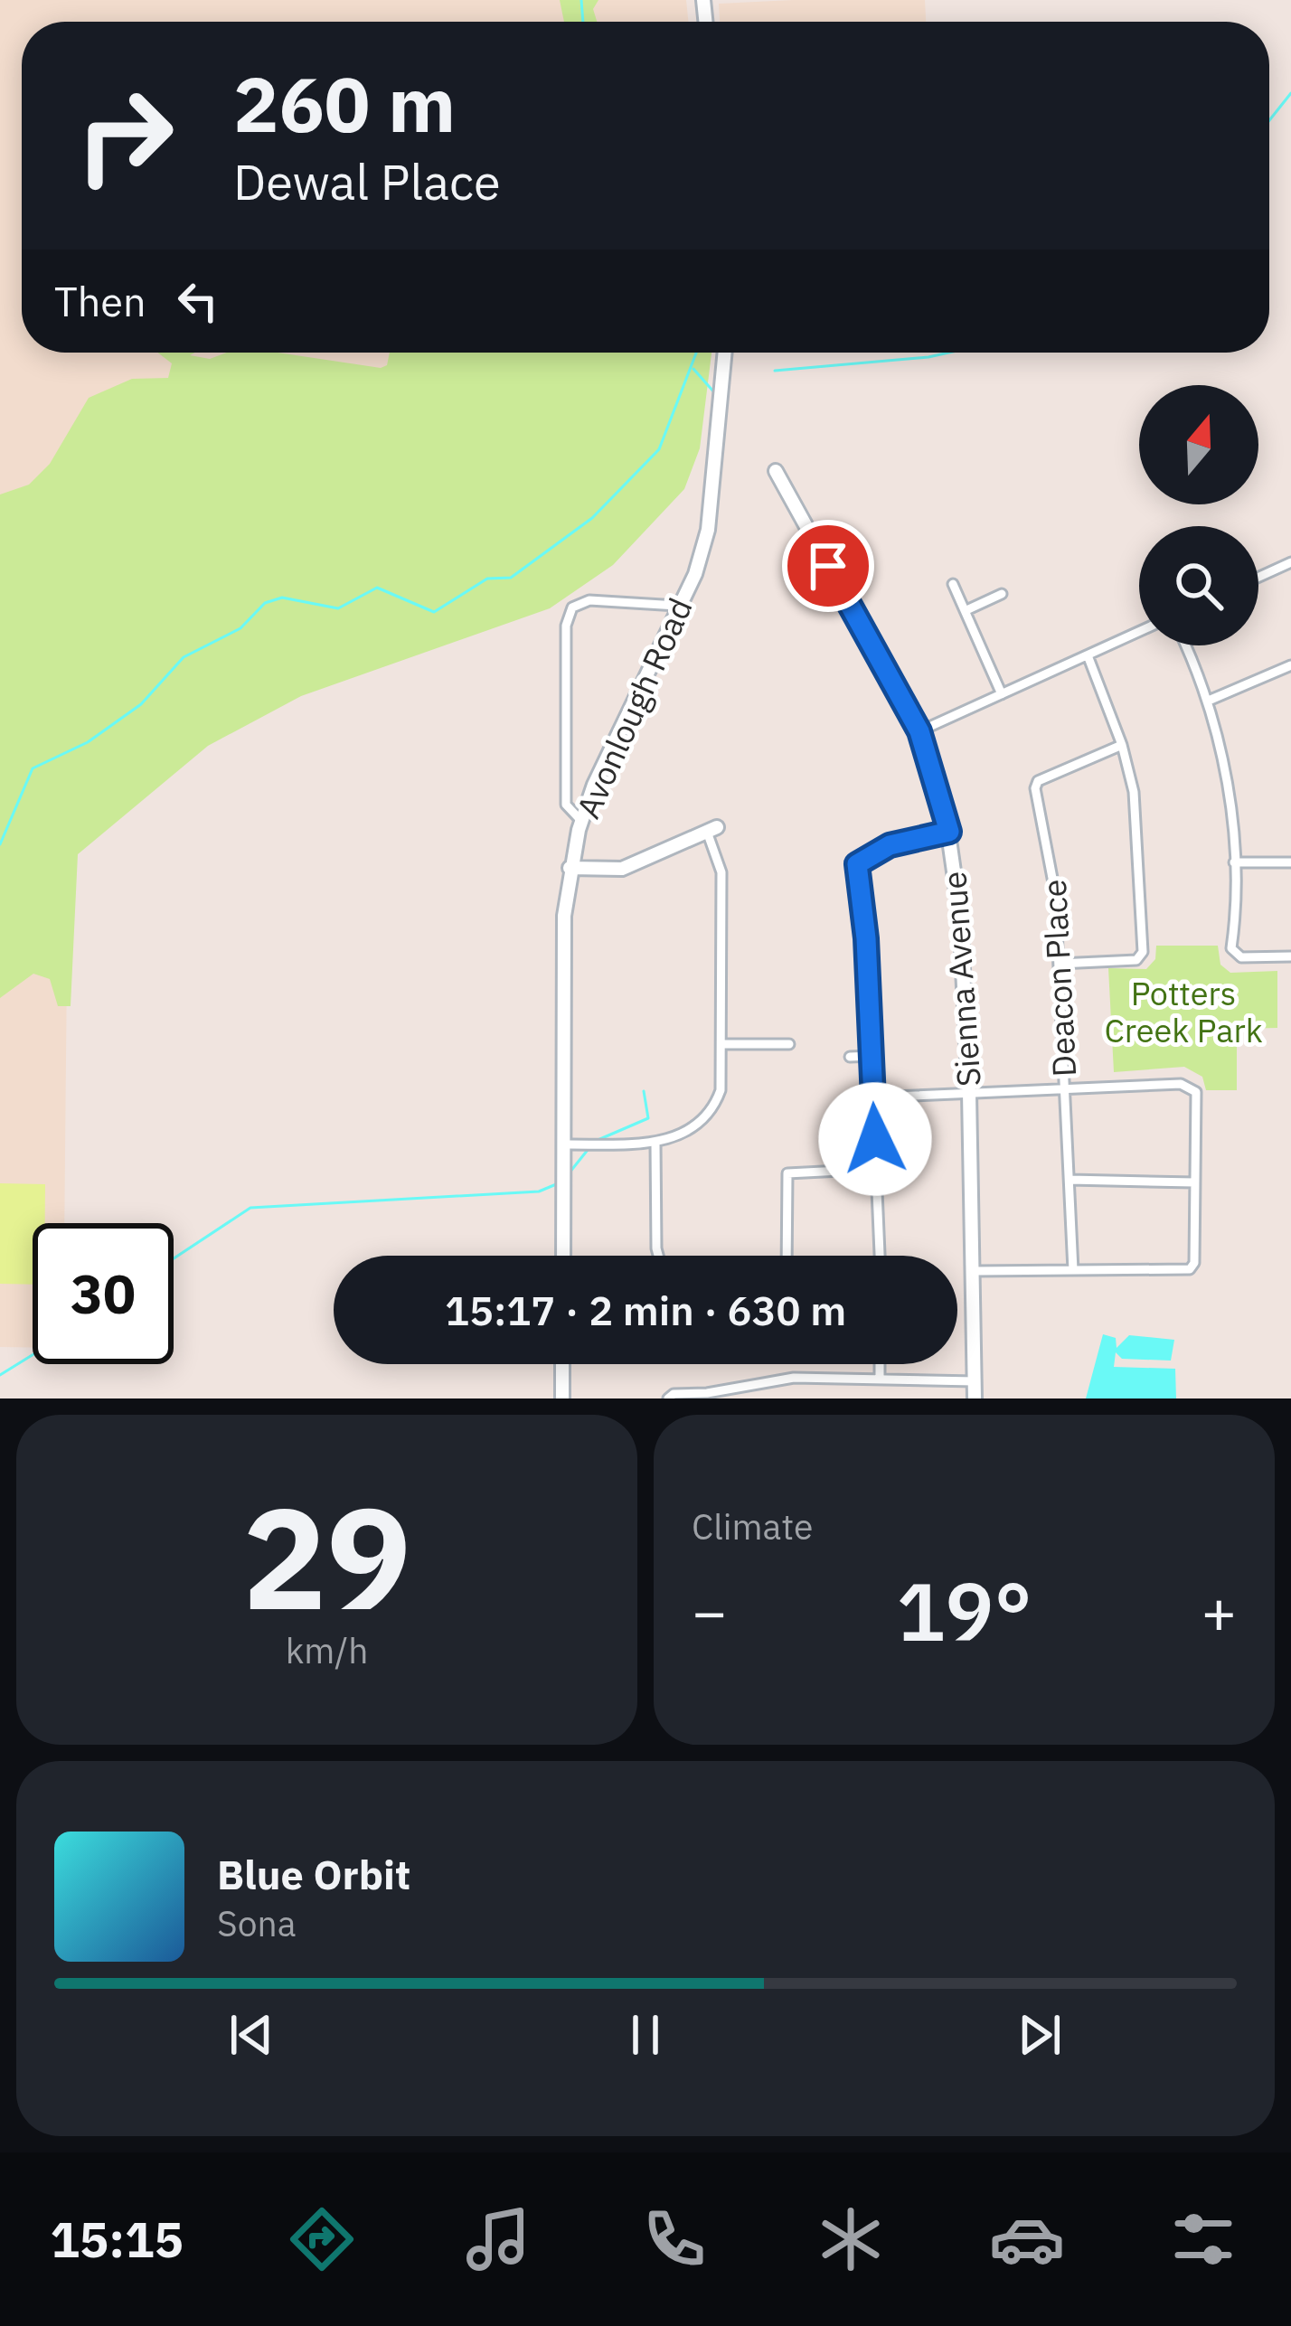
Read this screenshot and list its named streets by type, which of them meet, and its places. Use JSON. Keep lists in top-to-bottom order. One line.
{"streets":{"street":["Avonlough Road","Deacon Place","Sienna Avenue"]},"parks":["Potters Creek Park"],"north":"top","page":{"turn":["260 m","Dewal Place"],"then":"Then","limit":"30","trip":"15:17 · 2 min · 630 m","tile":[["29","km/h"],"Climate"],"heat":["−","19°","+"],"song":["Blue Orbit","Sona"],"tabs":"15:15"}}
